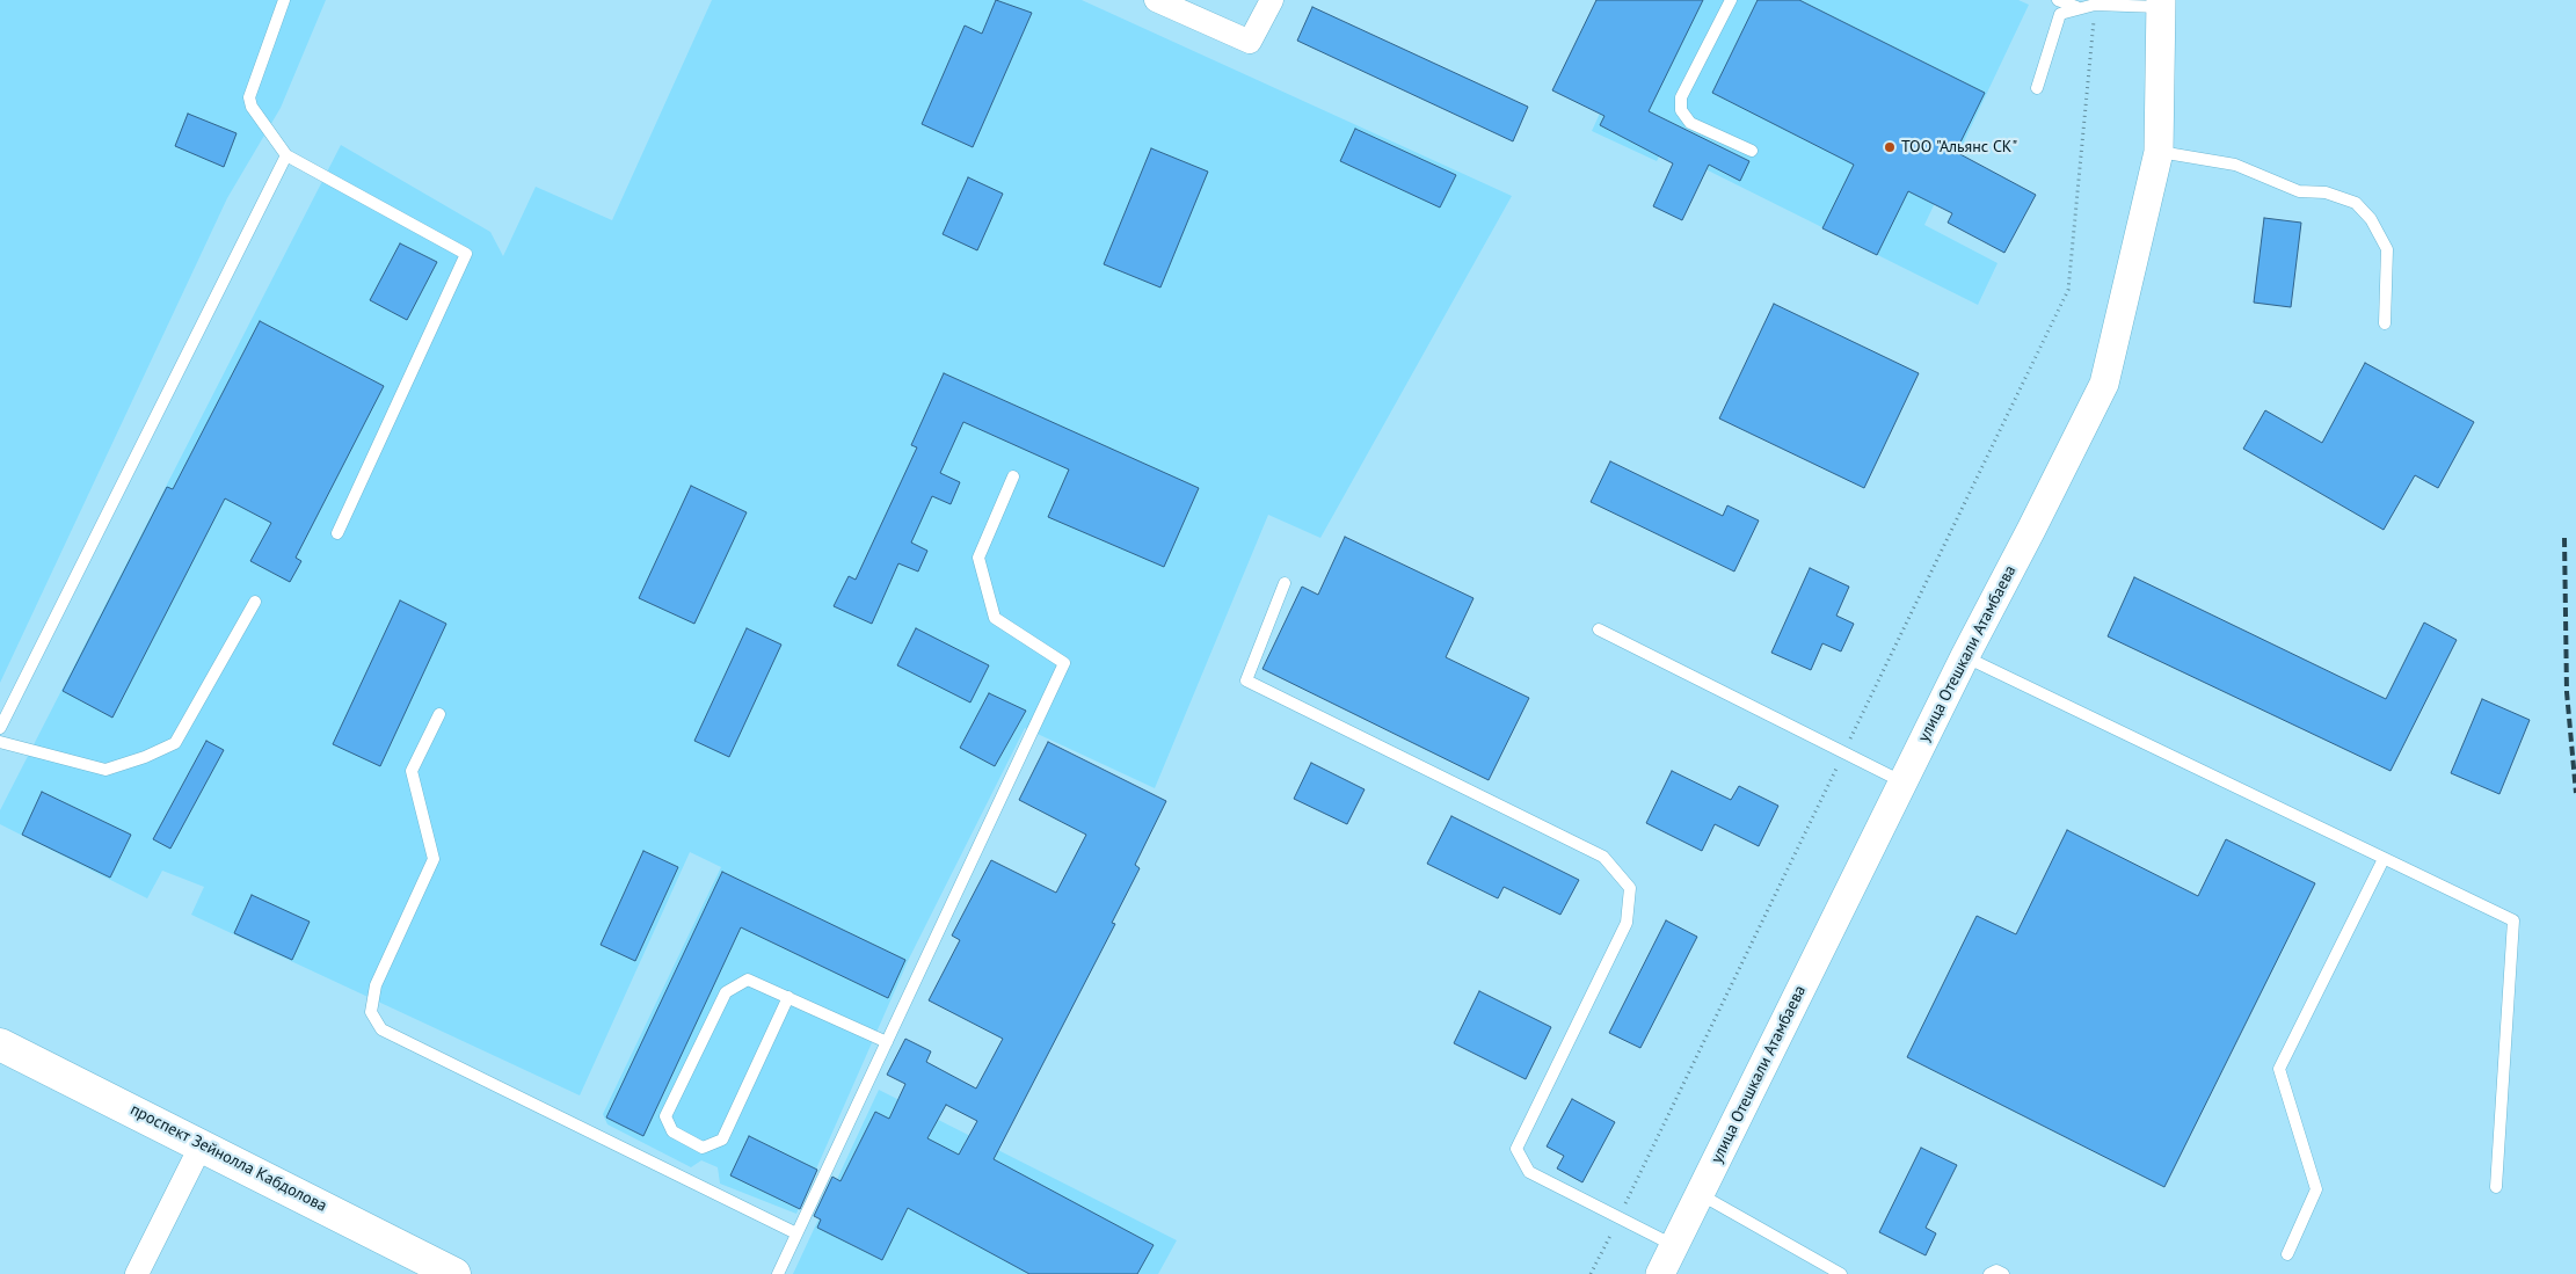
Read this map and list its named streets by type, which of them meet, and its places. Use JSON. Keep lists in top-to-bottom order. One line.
{"streets":{"main road":["проспект Зейнолла Кабдолова"],"street":["улица Отешкали Атамбаева"]},"places":["ТОО \"Альянс СК\""]}
